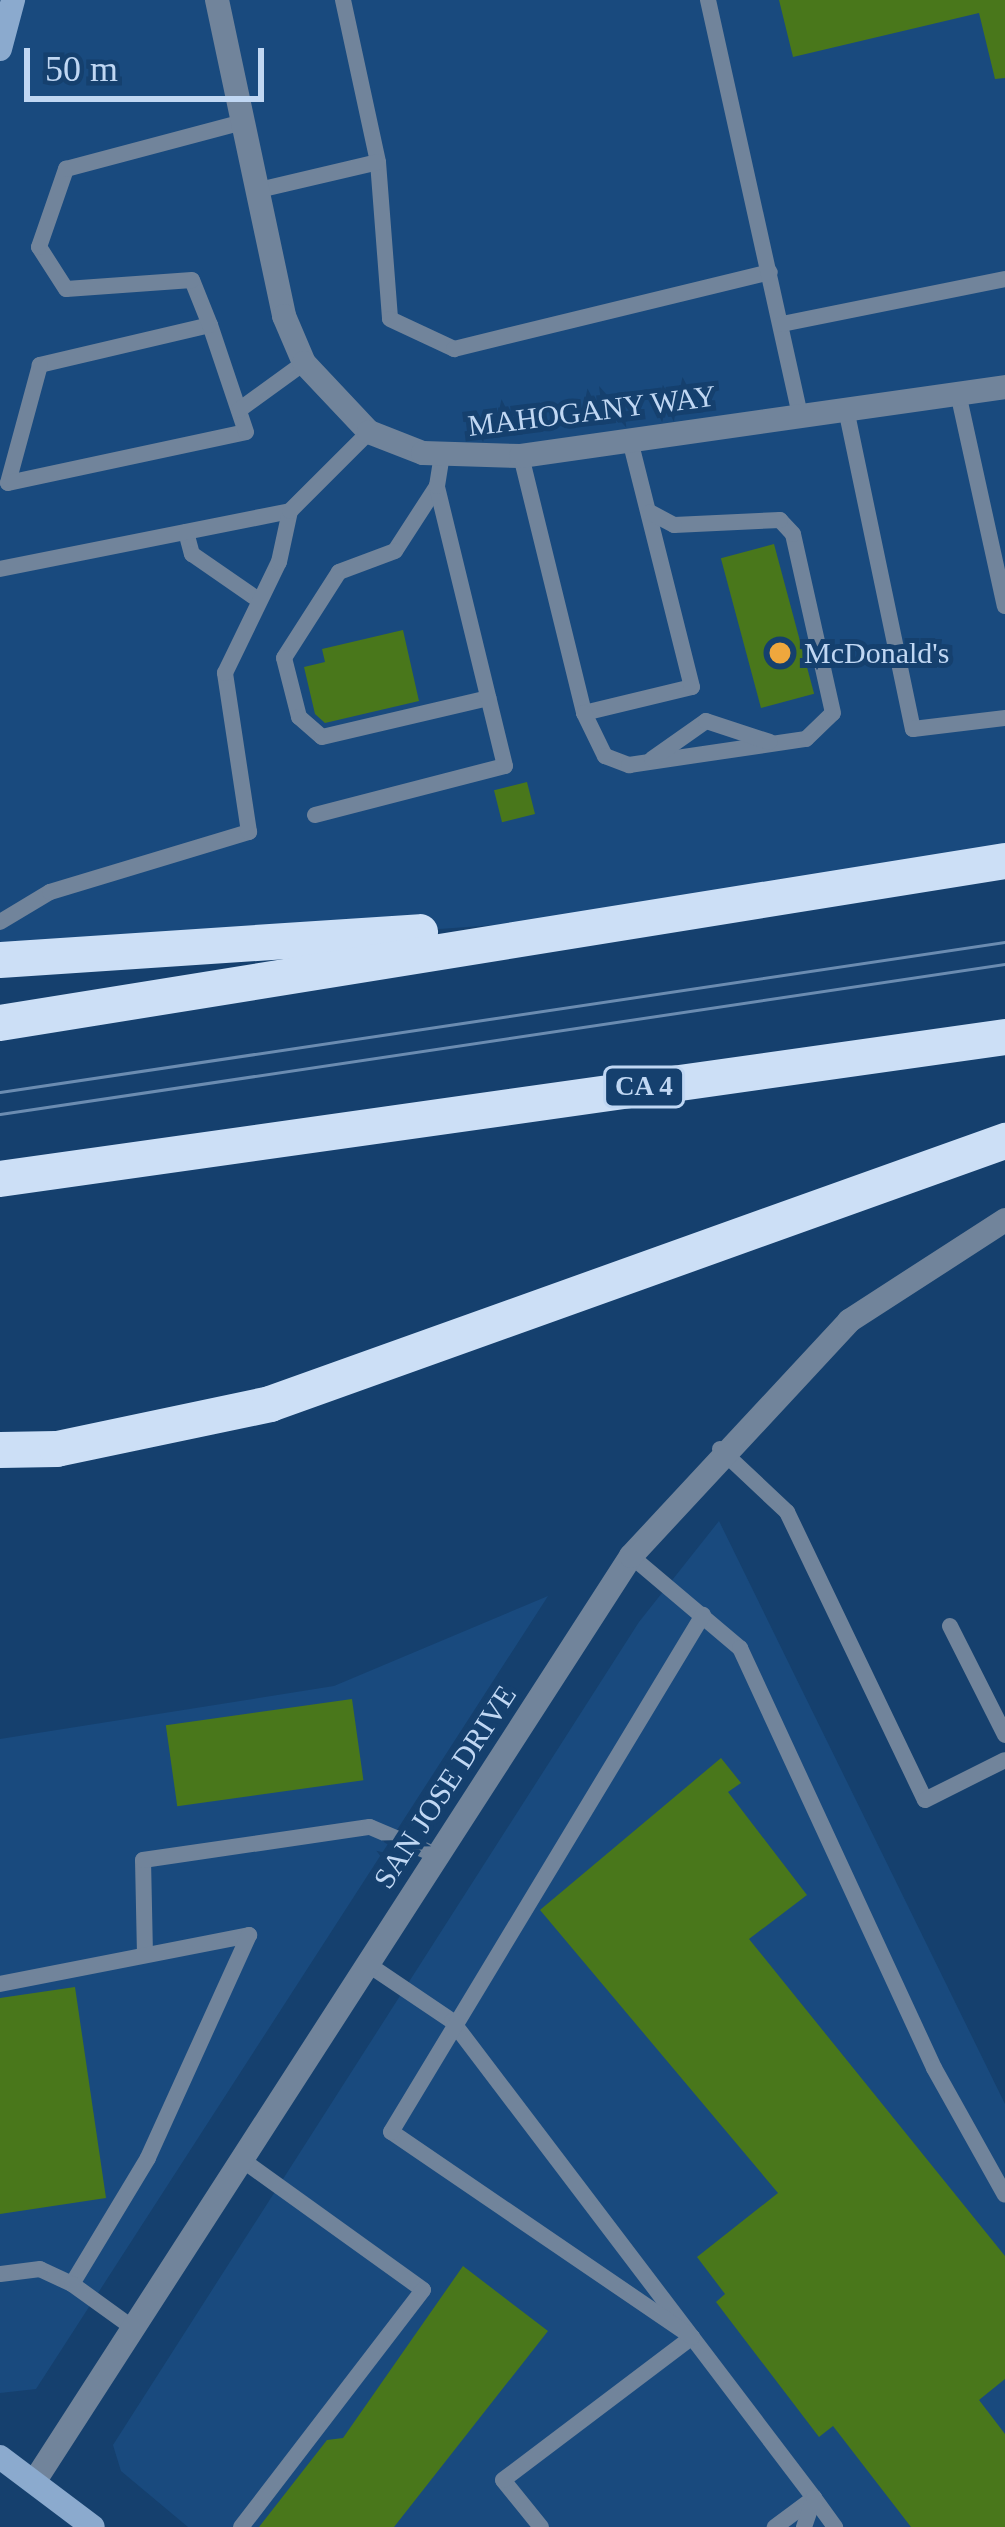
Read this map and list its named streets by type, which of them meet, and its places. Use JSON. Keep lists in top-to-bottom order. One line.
{"streets":{"highway":["CA 4"],"street":["MAHOGANY WAY","SAN JOSE DRIVE"]},"places":["McDonald's"],"scale_bar":"50 m"}
